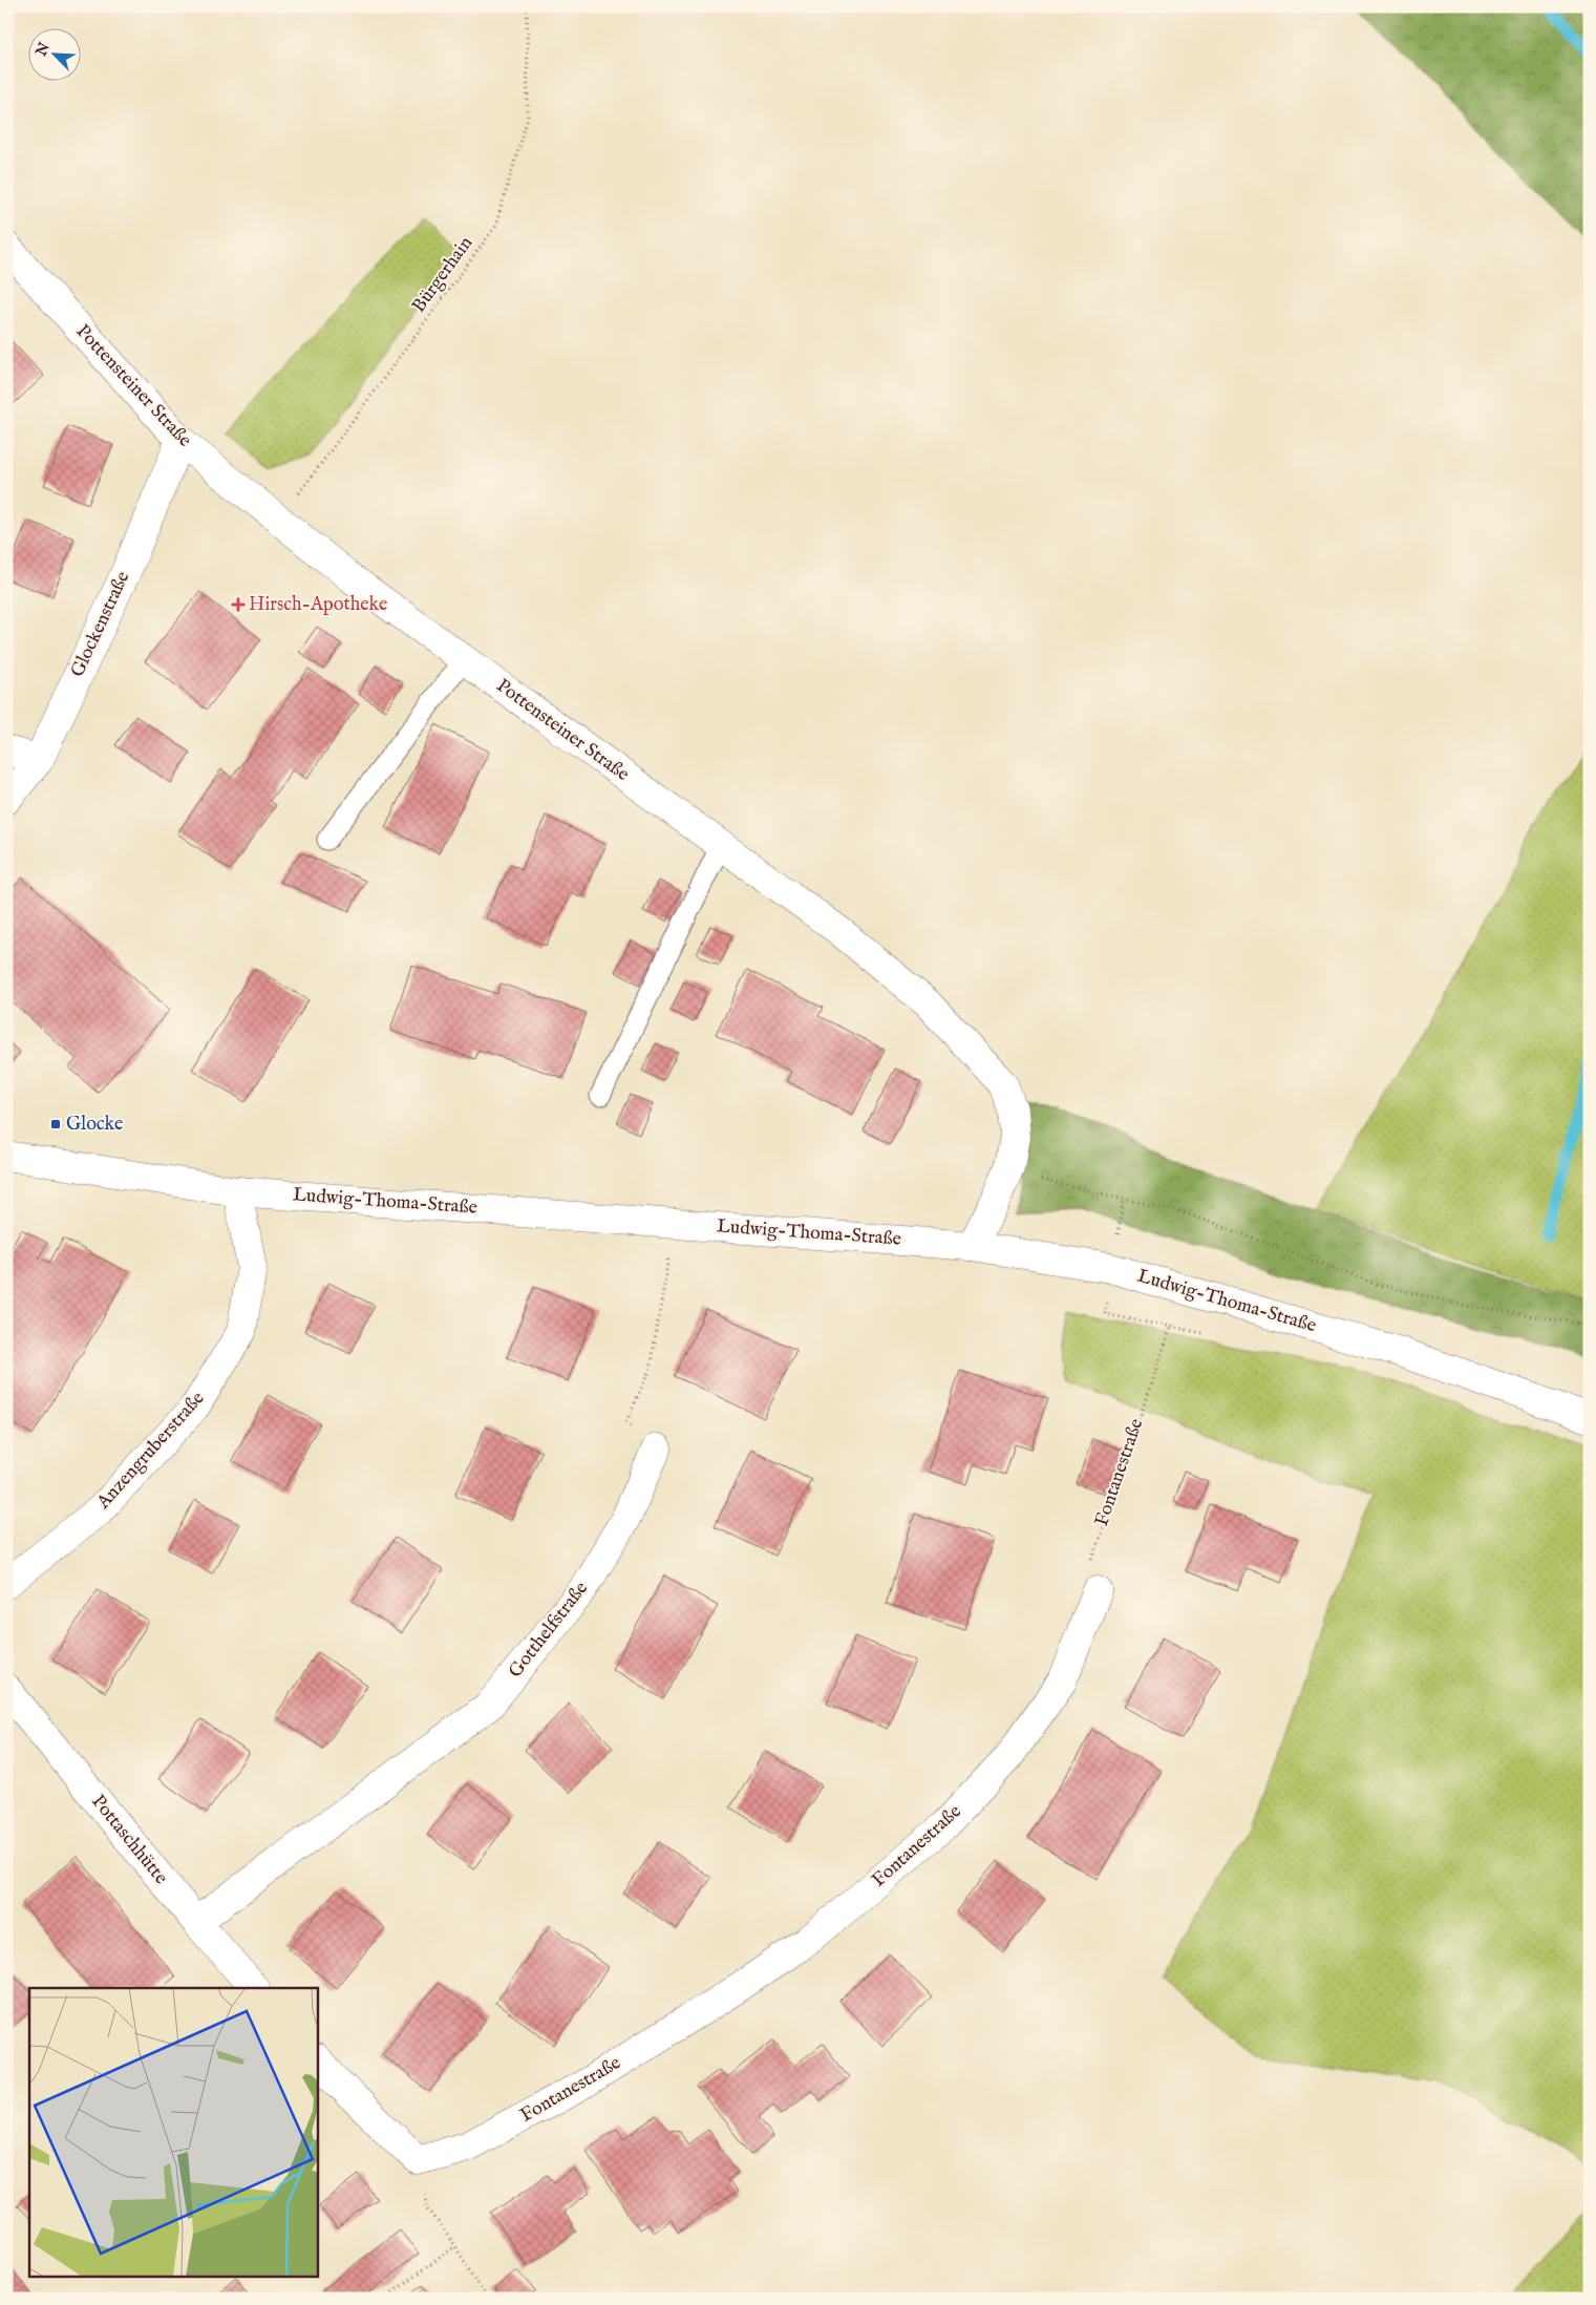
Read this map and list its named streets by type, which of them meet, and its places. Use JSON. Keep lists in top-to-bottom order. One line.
{"streets":{"street":["Pottensteiner Straße","Glockenstraße","Ludwig-Thoma-Straße","Anzengruberstraße","Fontanestraße","Gotthelfstraße","Pottaschhütte"],"path":["Bürgerhain"]},"crossings":[["Bürgerhain","Pottensteiner Straße"],["Pottensteiner Straße","Glockenstraße"],["Pottensteiner Straße","Ludwig-Thoma-Straße"],["Ludwig-Thoma-Straße","Anzengruberstraße"],["Gotthelfstraße","Pottaschhütte"]],"places":{"health":["Hirsch-Apotheke"],"transit":["Glocke"]},"north":"top left"}
